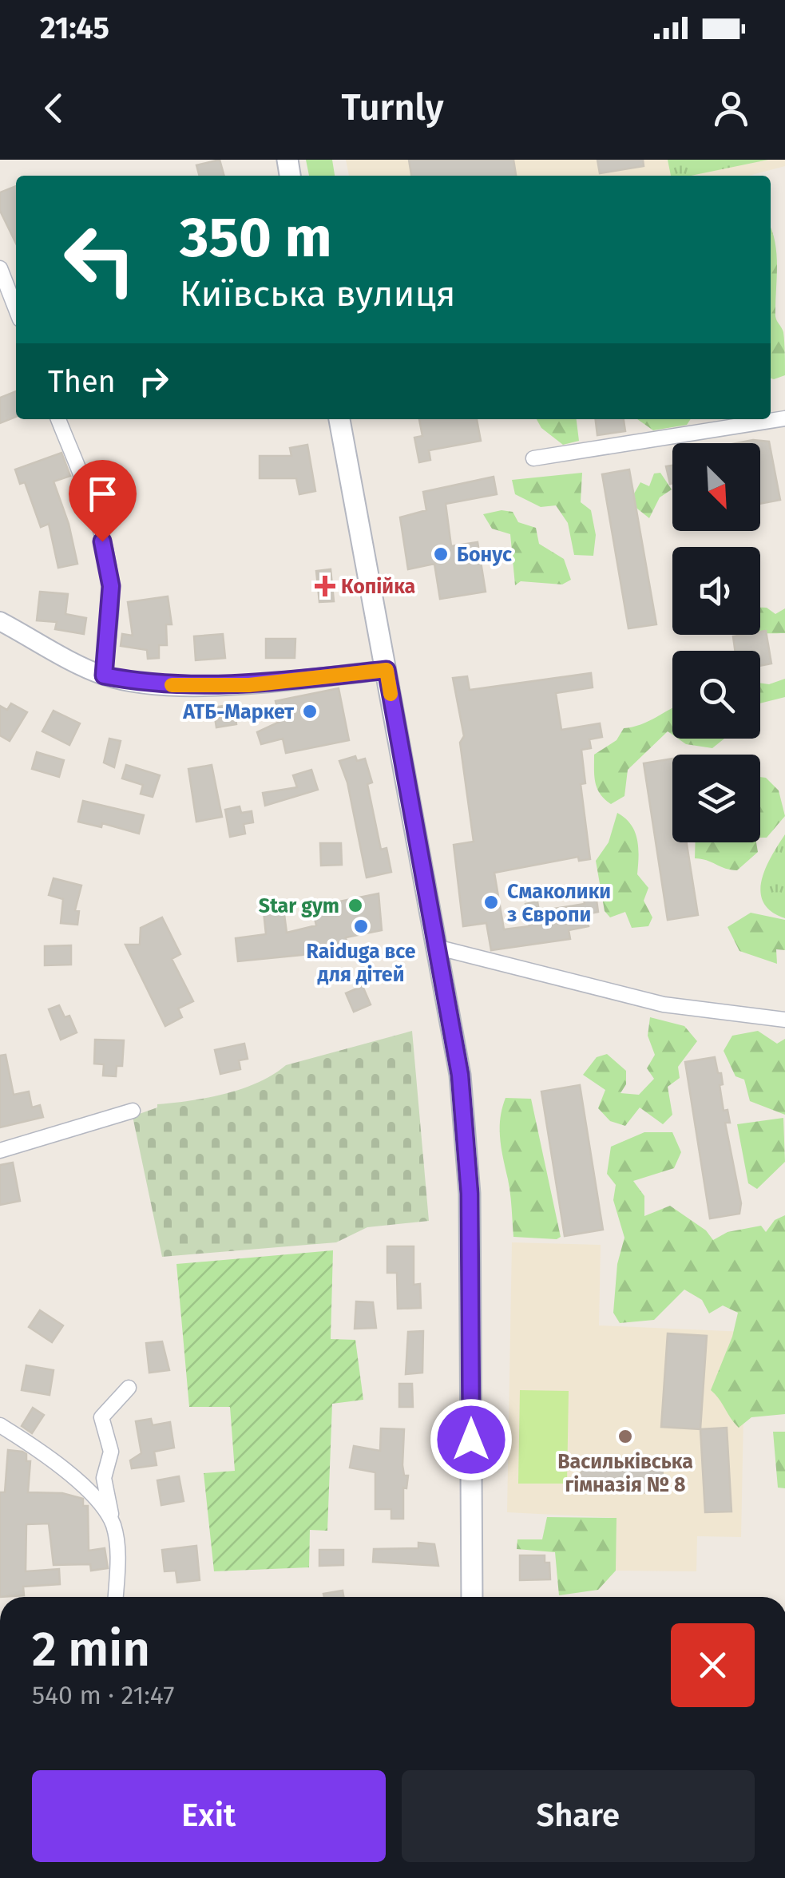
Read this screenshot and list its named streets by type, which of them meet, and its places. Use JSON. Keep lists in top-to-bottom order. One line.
{"places":{"other":["Бонус","АТБ-Маркет","Смаколики з Європи","Star gym","Raiduga все для дітей","Васильківська гімназія № 8"],"health":["Копійка"]},"north":"bottom right","page":{"status":"21:45","header":"Turnly","turn":["350 m","Київська вулиця"],"then":"Then","heading":["2 min","540 m · 21:47"],"buttons":["Exit","Share"]}}
